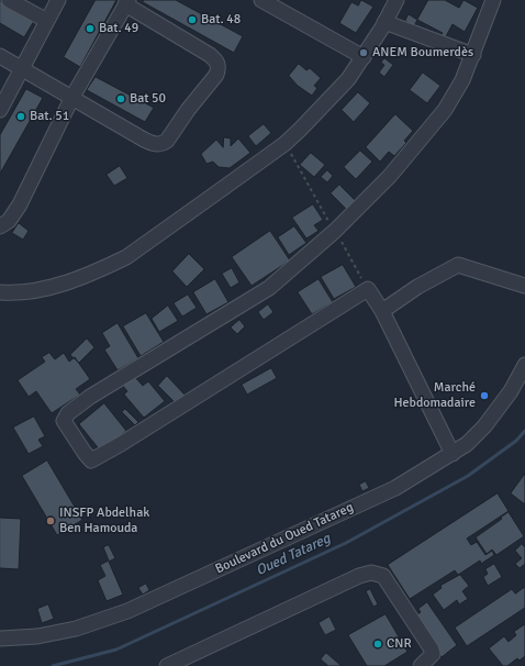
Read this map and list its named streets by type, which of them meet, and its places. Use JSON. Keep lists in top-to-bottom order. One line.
{"streets":{"street":["Boulevard du Oued Tatareg"]},"water":["Oued Tatareg"],"places":["Bat. 48","Bat. 49","ANEM Boumerdès","Bat 50","Bat. 51","Marché Hebdomadaire","INSFP Abdelhak Ben Hamouda","CNR"]}
